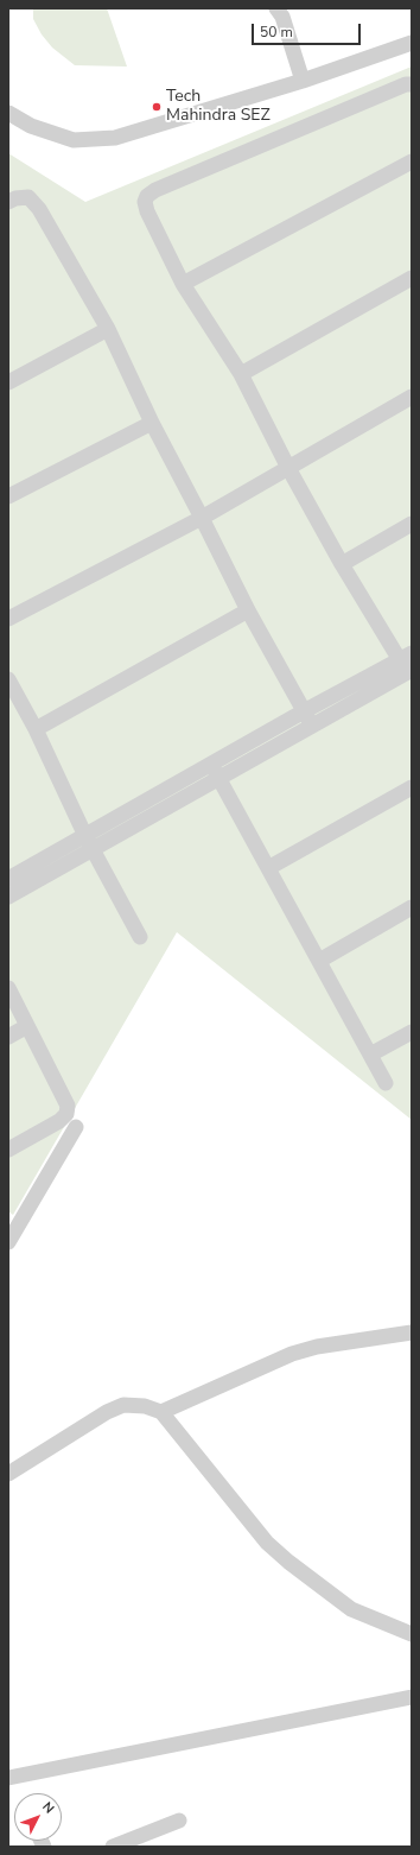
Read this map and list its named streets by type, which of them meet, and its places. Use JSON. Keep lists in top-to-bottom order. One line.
{"places":["Tech Mahindra SEZ"],"scale_bar":"50 m","north":"top right"}
